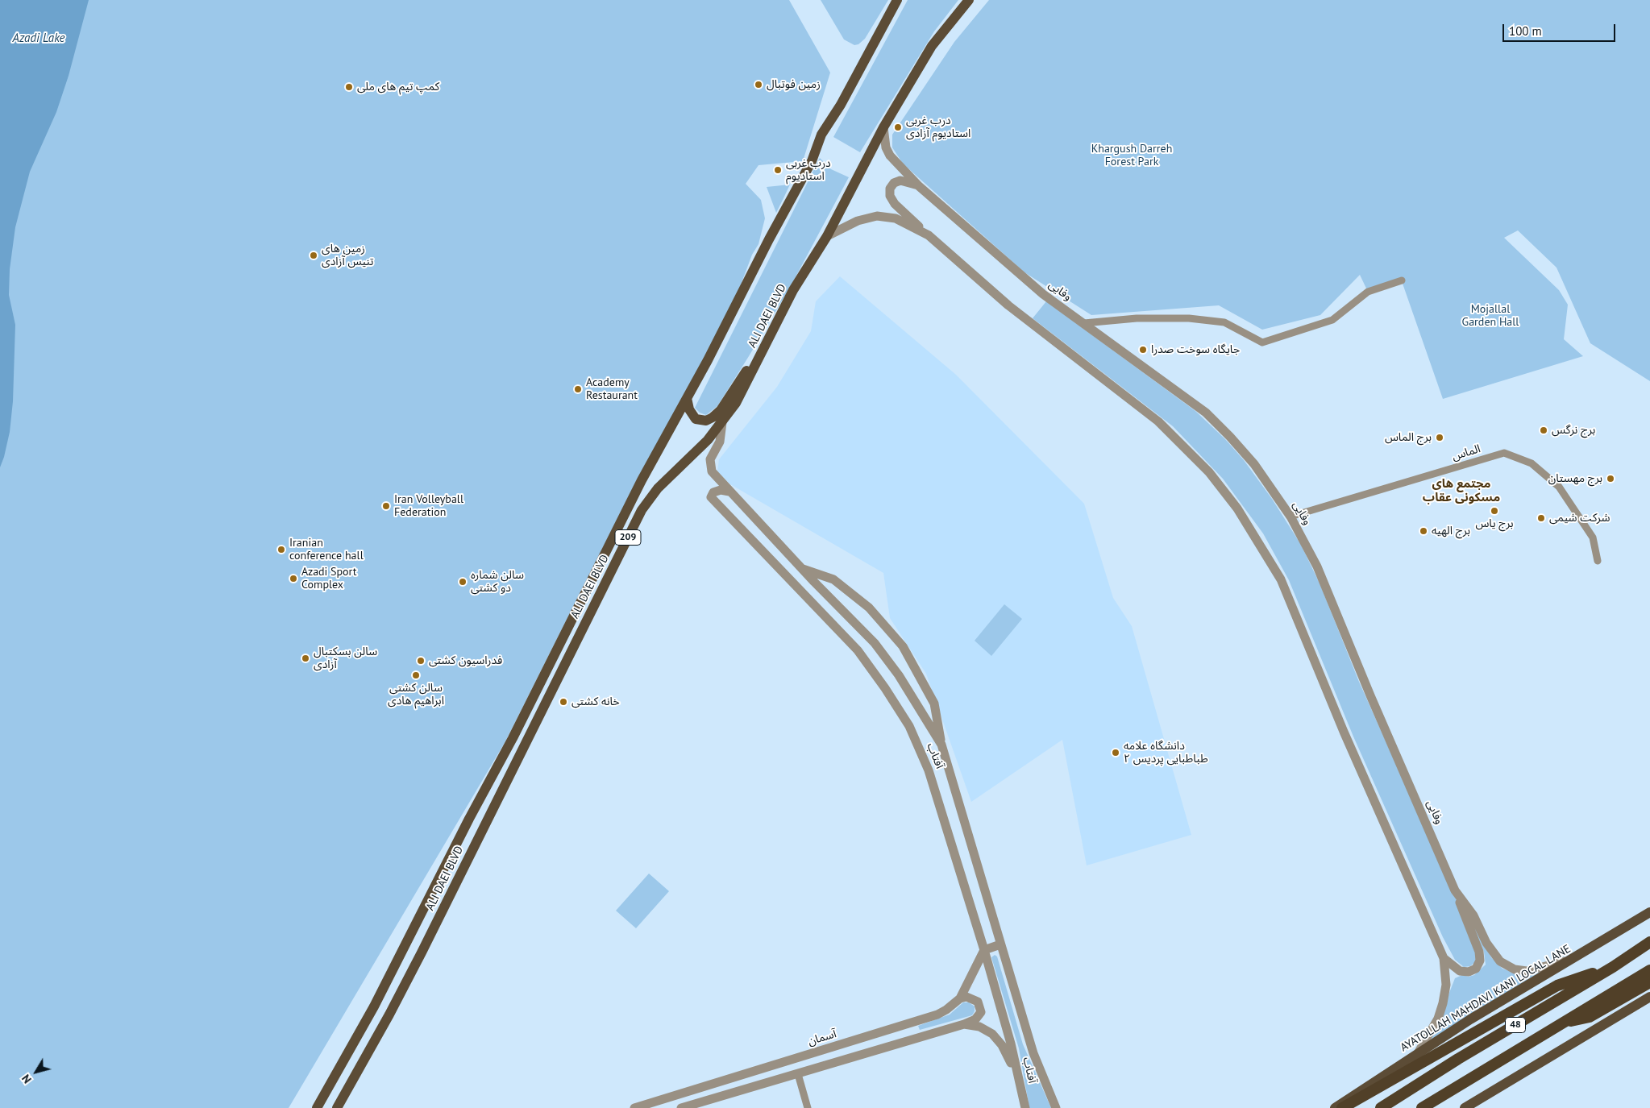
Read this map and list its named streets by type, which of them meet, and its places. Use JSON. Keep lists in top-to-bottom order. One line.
{"streets":{"highway":["48"],"main road":["ALI DAEI BLVD","209","AYATOLLAH MAHDAVI KANI LOCAL LANE"],"street":["وفایی","الماس","آفتاب","آسمان"]},"crossings":[["وفایی","ALI DAEI BLVD"],["وفایی","الماس"],["وفایی","AYATOLLAH MAHDAVI KANI LOCAL LANE"],["ALI DAEI BLVD","آفتاب"],["آفتاب","آسمان"]],"districts":["مجتمع های مسکونی عقاب"],"water":["Azadi Lake"],"parks":["Khargush Darreh Forest Park","Mojallal Garden Hall"],"places":["زمین فوتبال","کمپ تیم های ملی","درب غربی استادیوم آزادی","درب غربی استادیوم","زمین های تنیس آزادی","جایگاه سوخت صدرا","Academy Restaurant","برج نرگس","برج الماس","برج مهستان","Iran Volleyball Federation","برج یاس","شرکت شیمی","برج الهیه","Iranian conference hall","Azadi Sport Complex","سالن شماره دو کشتی","سالن بسکتبال آزادی","فدراسیون کشتی","سالن کشتی ابراهیم هادی","خانه کشتی","دانشگاه علامه طباطبایی پردیس ۲"],"scale_bar":"100 m","north":"bottom left"}
